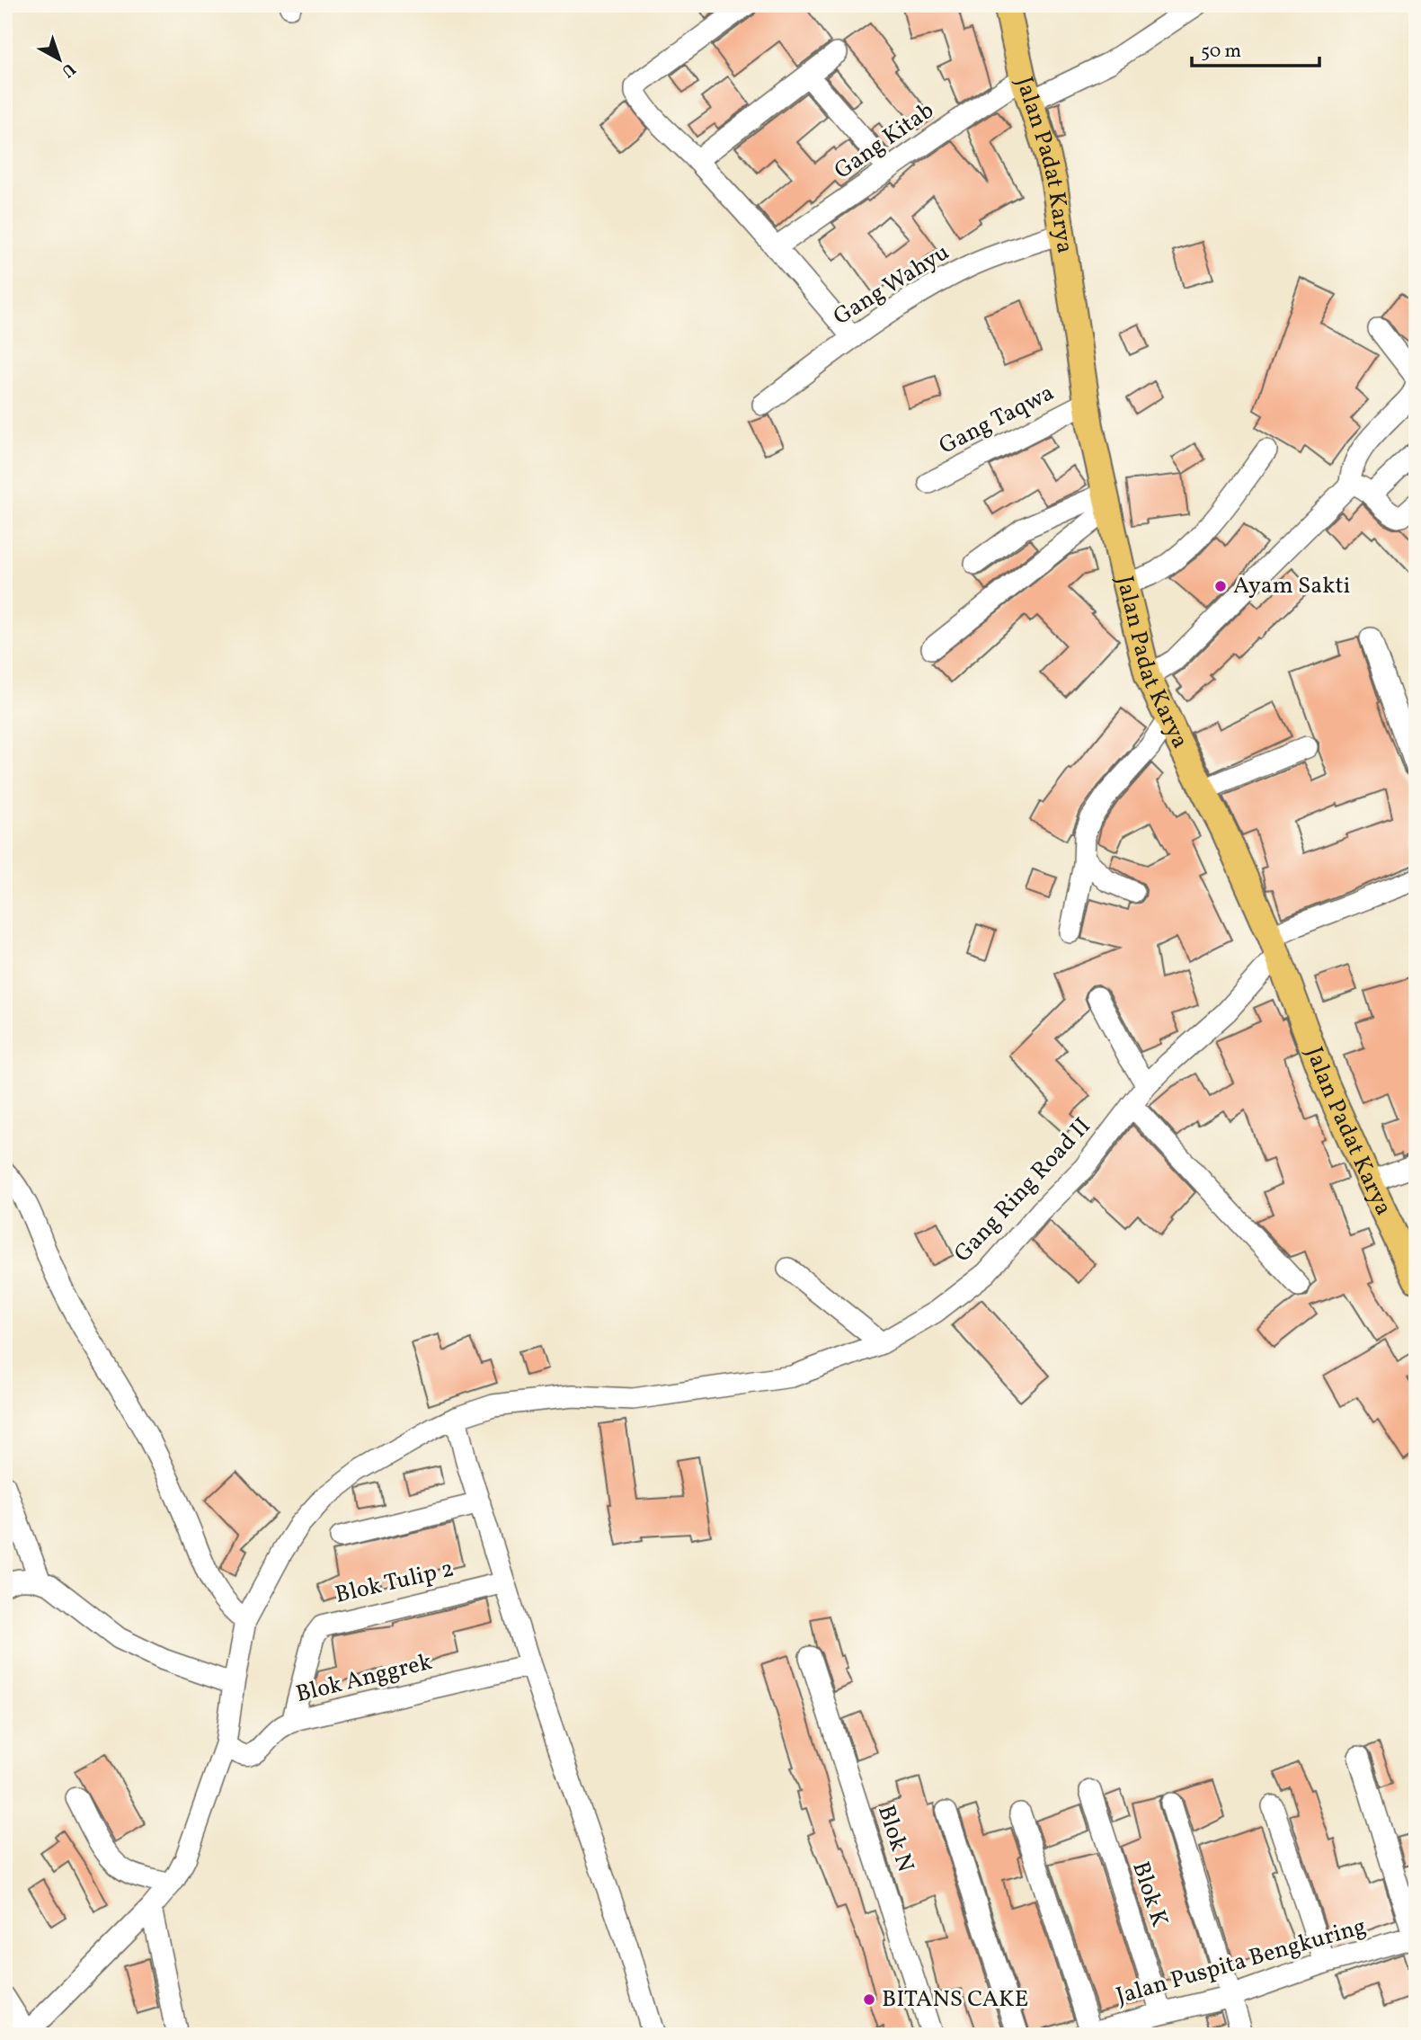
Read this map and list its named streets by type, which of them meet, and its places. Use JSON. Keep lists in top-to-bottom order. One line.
{"streets":{"main road":["Jalan Padat Karya"],"street":["Gang Kitab","Gang Wahyu","Gang Taqwa","Gang Ring Road II","Blok Tulip 2","Blok Anggrek","Blok N","Blok K","Jalan Puspita Bengkuring"]},"crossings":[["Gang Kitab","Jalan Padat Karya"],["Jalan Padat Karya","Gang Wahyu"],["Jalan Padat Karya","Gang Taqwa"],["Jalan Padat Karya","Gang Ring Road II"],["Gang Ring Road II","Blok Anggrek"],["Blok Tulip 2","Blok Anggrek"],["Blok K","Jalan Puspita Bengkuring"]],"places":["Ayam Sakti","BITANS CAKE"],"scale_bar":"50 m","north":"bottom right"}
